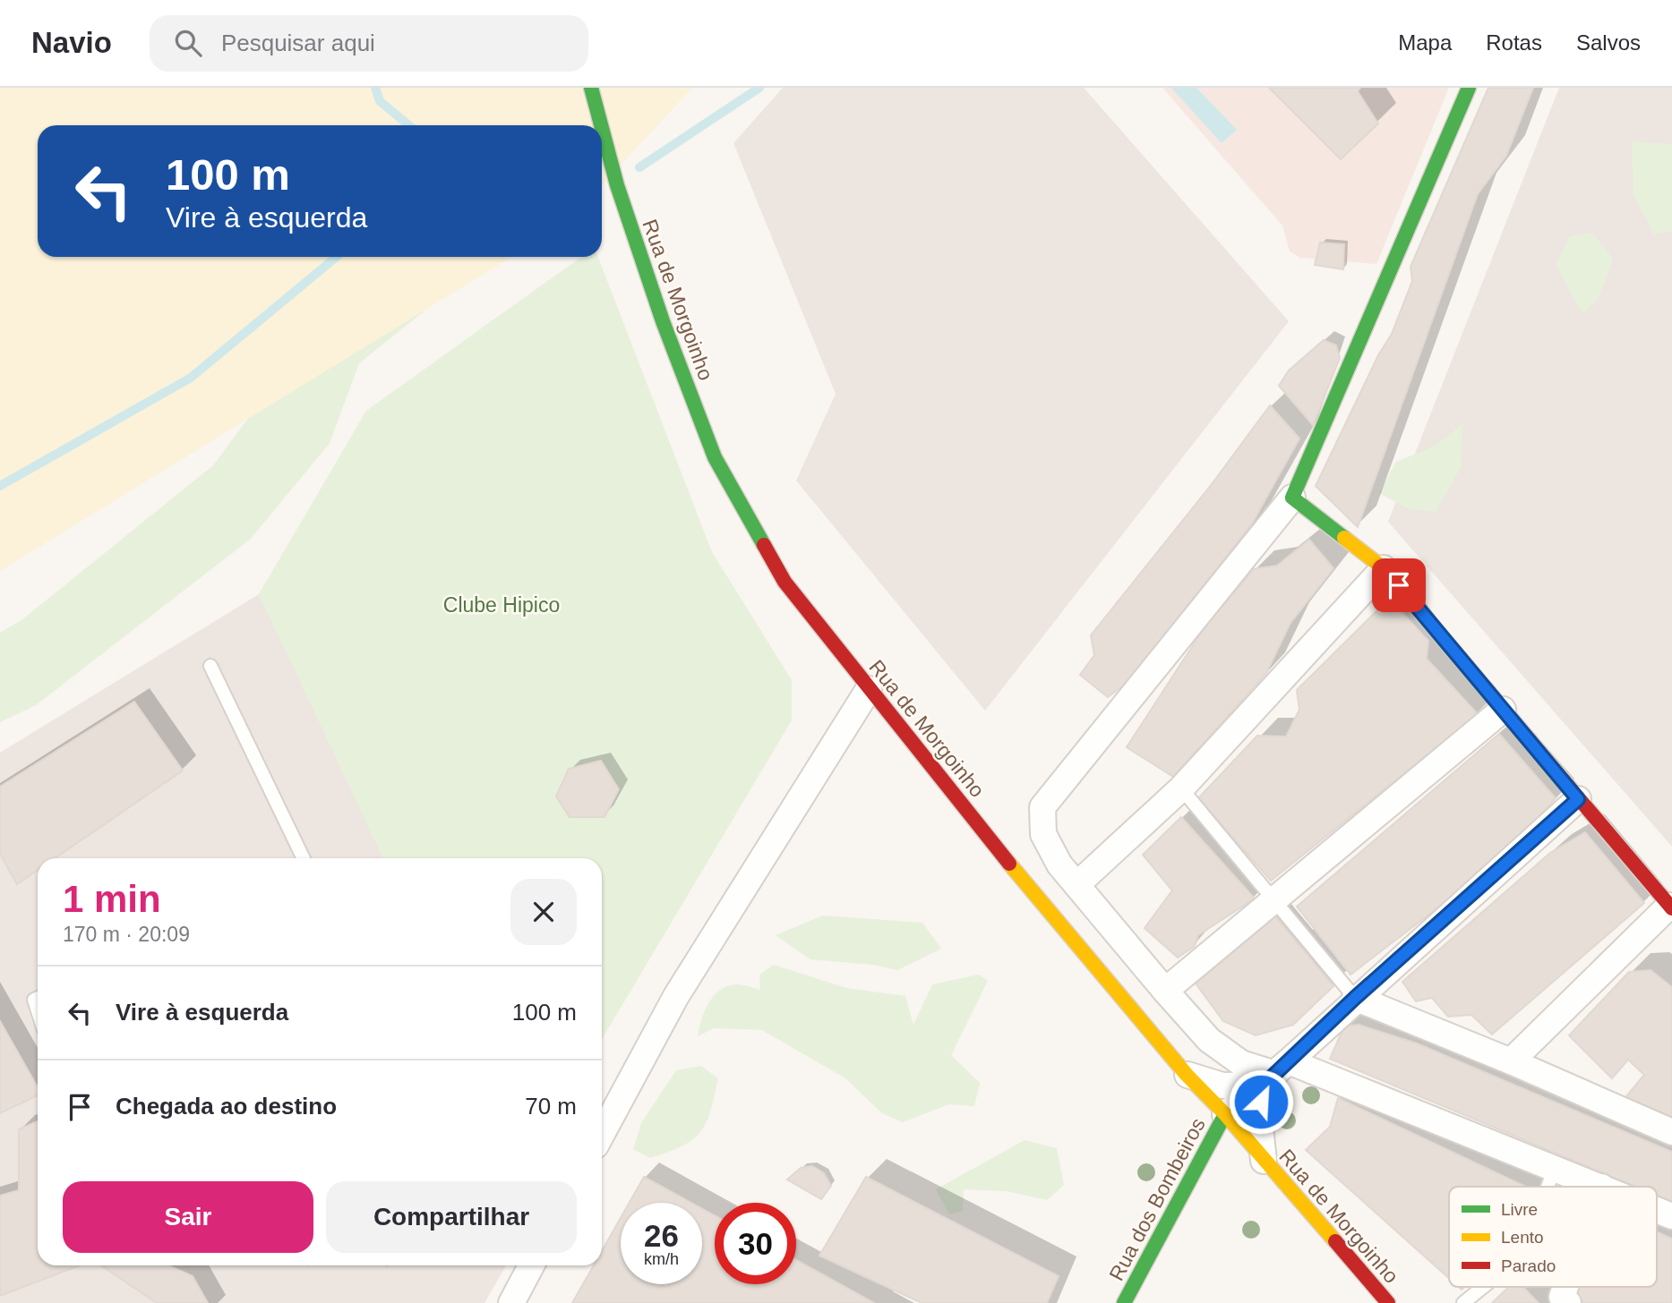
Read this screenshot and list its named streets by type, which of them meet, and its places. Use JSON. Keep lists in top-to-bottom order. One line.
{"streets":{"main road":["Rua de Morgoinho","Rua dos Bombeiros"]},"crossings":[["Rua de Morgoinho","Rua dos Bombeiros"]],"parks":["Clube Hipico"],"legend":["Livre","Lento","Parado"],"page":{"header":"Navio","search":"Pesquisar aqui","nav":["Mapa","Rotas","Salvos"],"turn":["100 m","Vire à esquerda"],"heading":["1 min","170 m · 20:09"],"list":[{"name":"Vire à esquerda","value":"100 m"},{"name":"Chegada ao destino","value":"70 m"}],"buttons":["Sair","Compartilhar"],"speed":"26 km/h","limit":"30"}}
